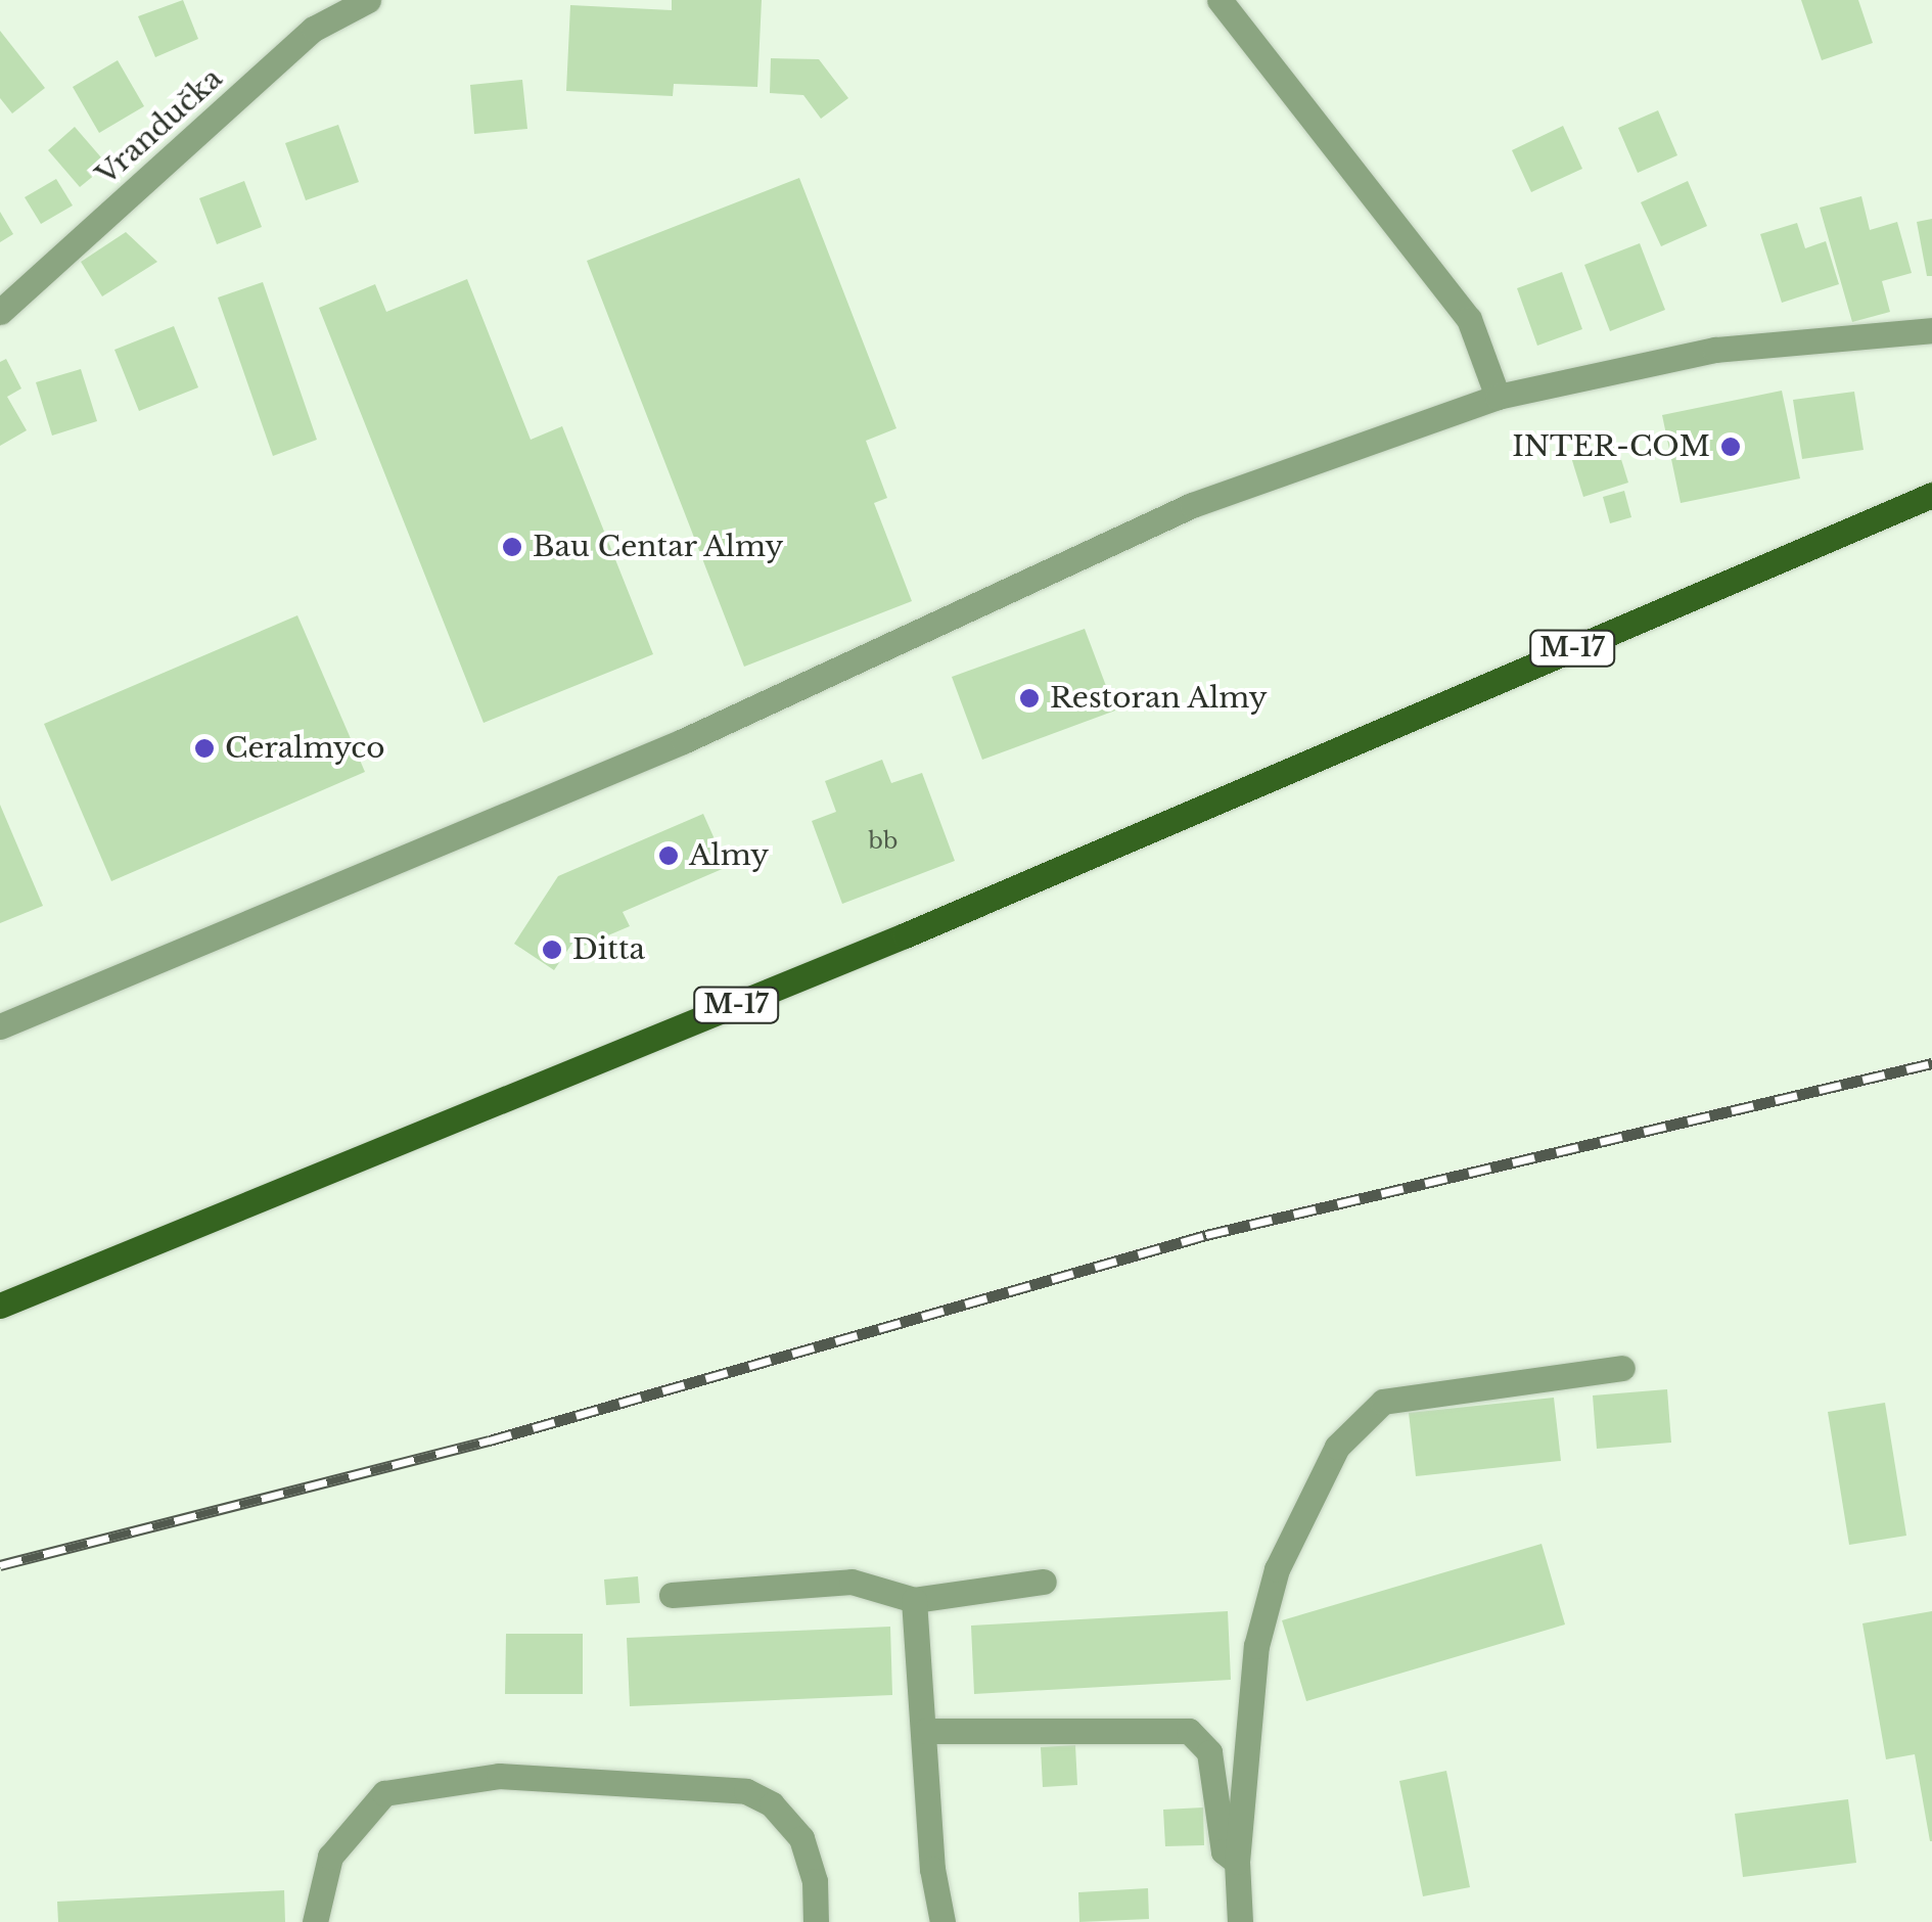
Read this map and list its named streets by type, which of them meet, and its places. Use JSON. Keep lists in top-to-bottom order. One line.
{"streets":{"main road":["M-17"],"street":["Vrandučka"]},"places":["INTER-COM","Bau Centar Almy","Restoran Almy","Ceralmyco","Almy","Ditta"],"house_numbers":["bb"]}
